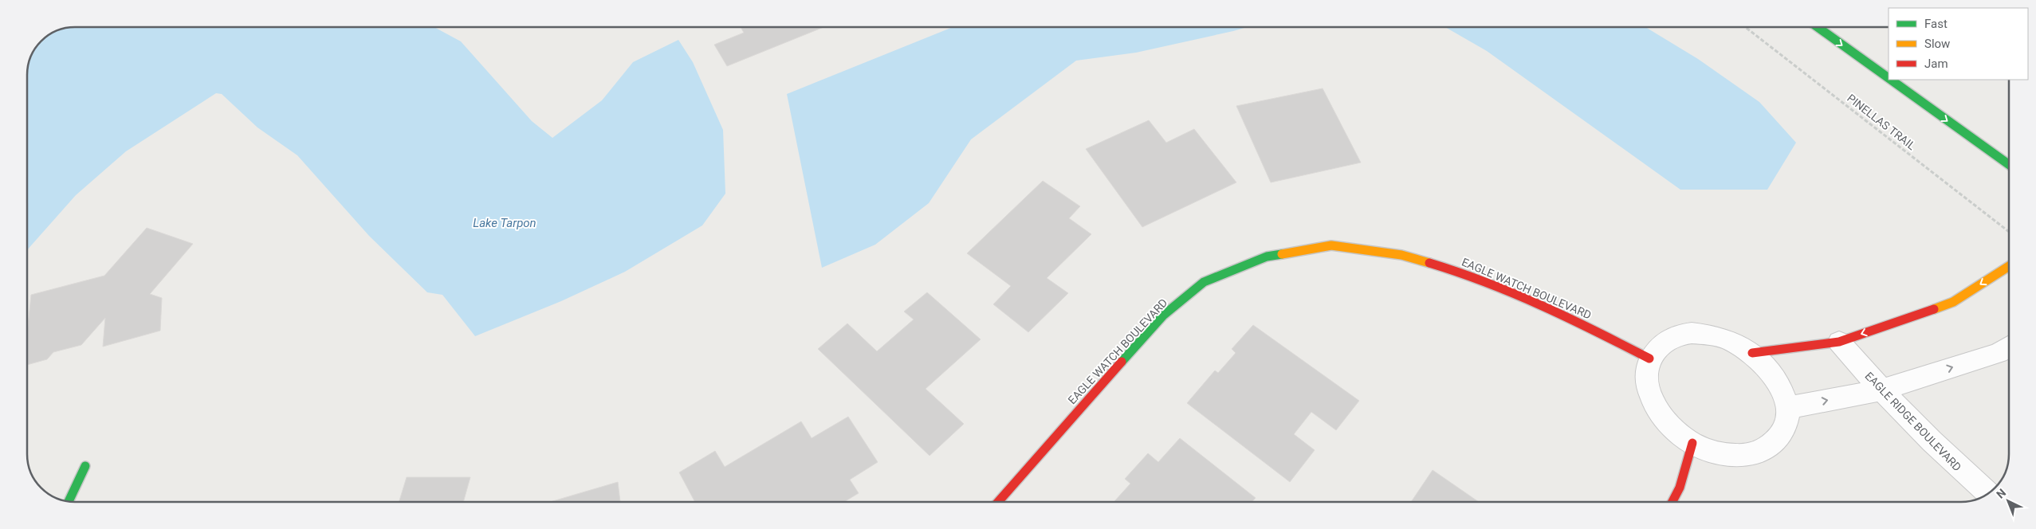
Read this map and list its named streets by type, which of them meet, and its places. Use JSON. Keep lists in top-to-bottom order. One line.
{"streets":{"street":["EAGLE WATCH BOULEVARD","EAGLE RIDGE BOULEVARD"],"path":["PINELLAS TRAIL"]},"water":["Lake Tarpon"],"legend":["Fast","Slow","Jam"],"north":"top left"}
